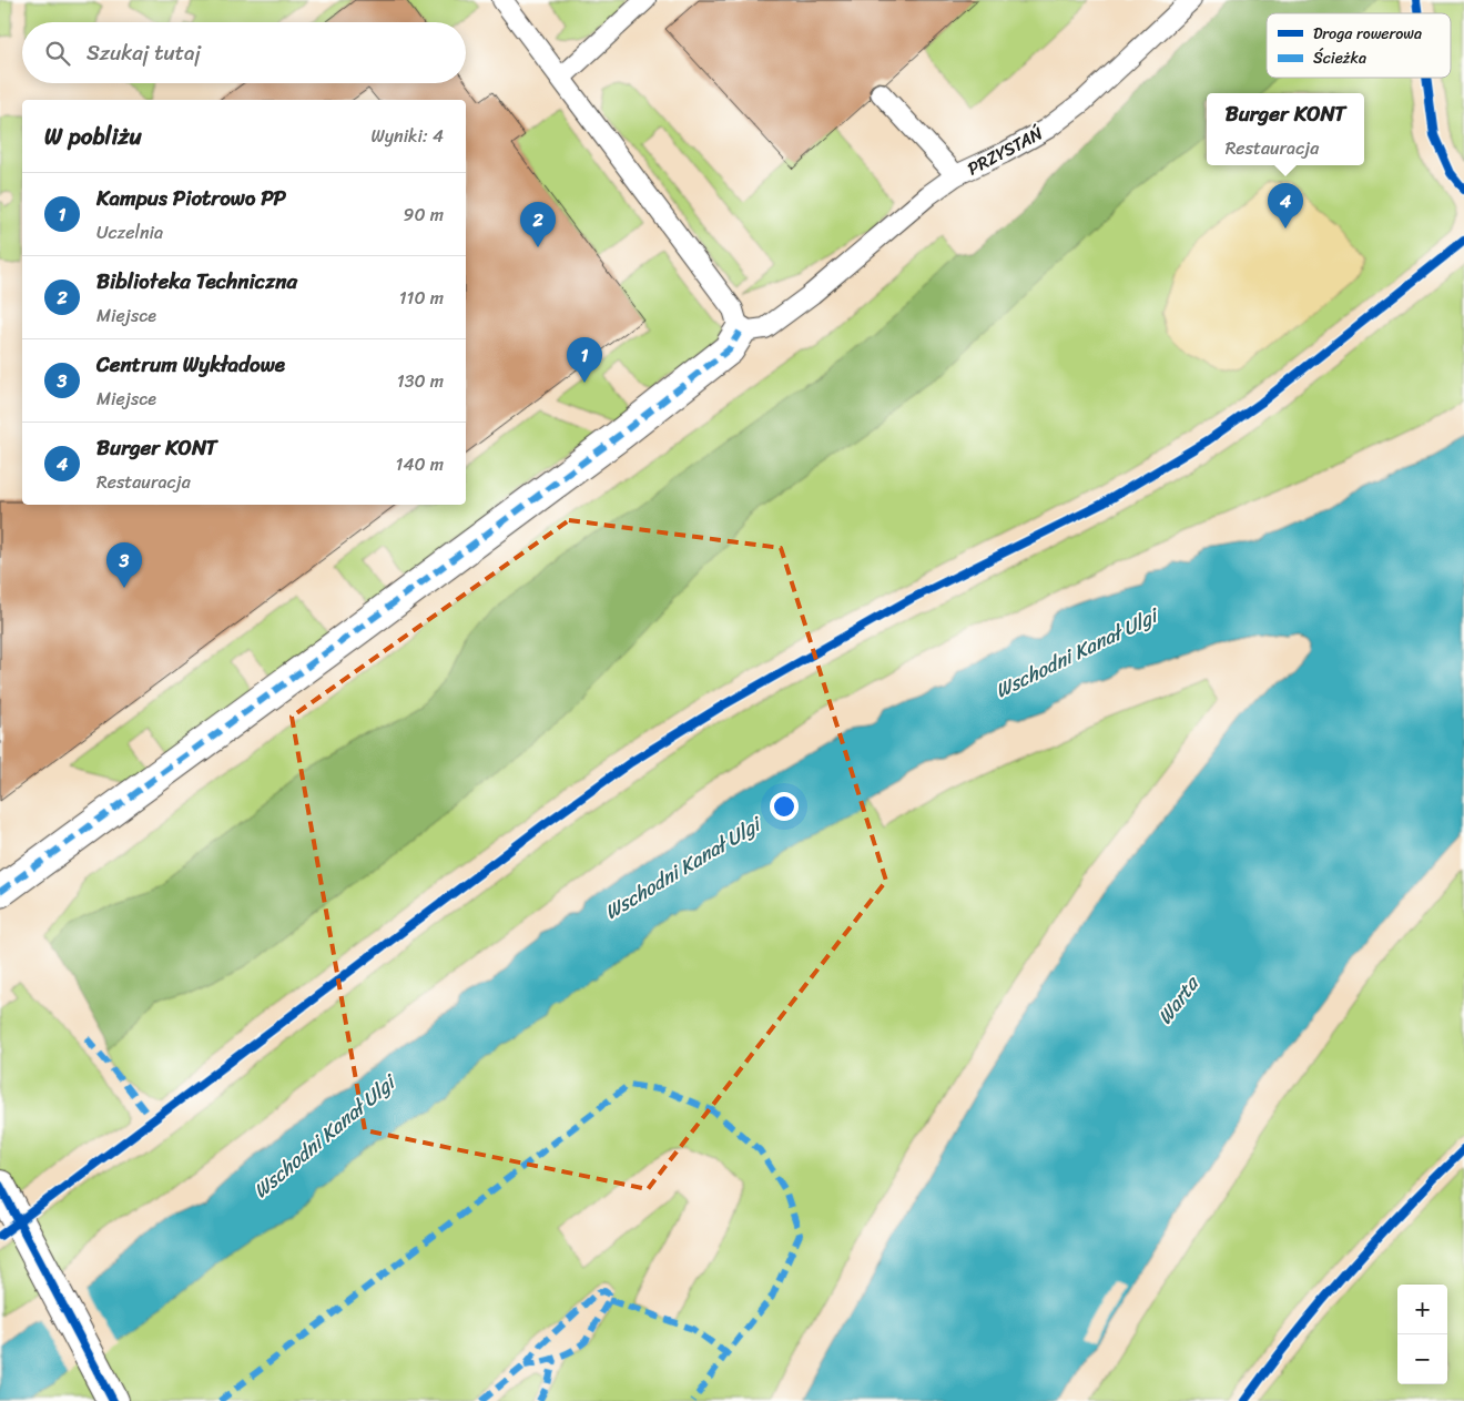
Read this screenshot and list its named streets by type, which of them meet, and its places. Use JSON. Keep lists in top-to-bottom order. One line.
{"streets":{"lane":["PRZYSTAŃ"]},"water":["Wschodni Kanał Ulgi","Warta"],"legend":["Droga rowerowa","Ścieżka"],"page":{"search":"Szukaj tutaj","popup":["Burger KONT","Restauracja"],"heading":["W pobliżu","Wyniki: 4"],"list":[{"mark":"1","name":"Kampus Piotrowo PP","note":"Uczelnia","value":"90 m"},{"mark":"2","name":"Biblioteka Techniczna","note":"Miejsce","value":"110 m"},{"mark":"3","name":"Centrum Wykładowe","note":"Miejsce","value":"130 m"},{"mark":"4","name":"Burger KONT","note":"Restauracja","value":"140 m"}],"pins":["4","2","1","3"],"map_buttons":["+","−"]}}
